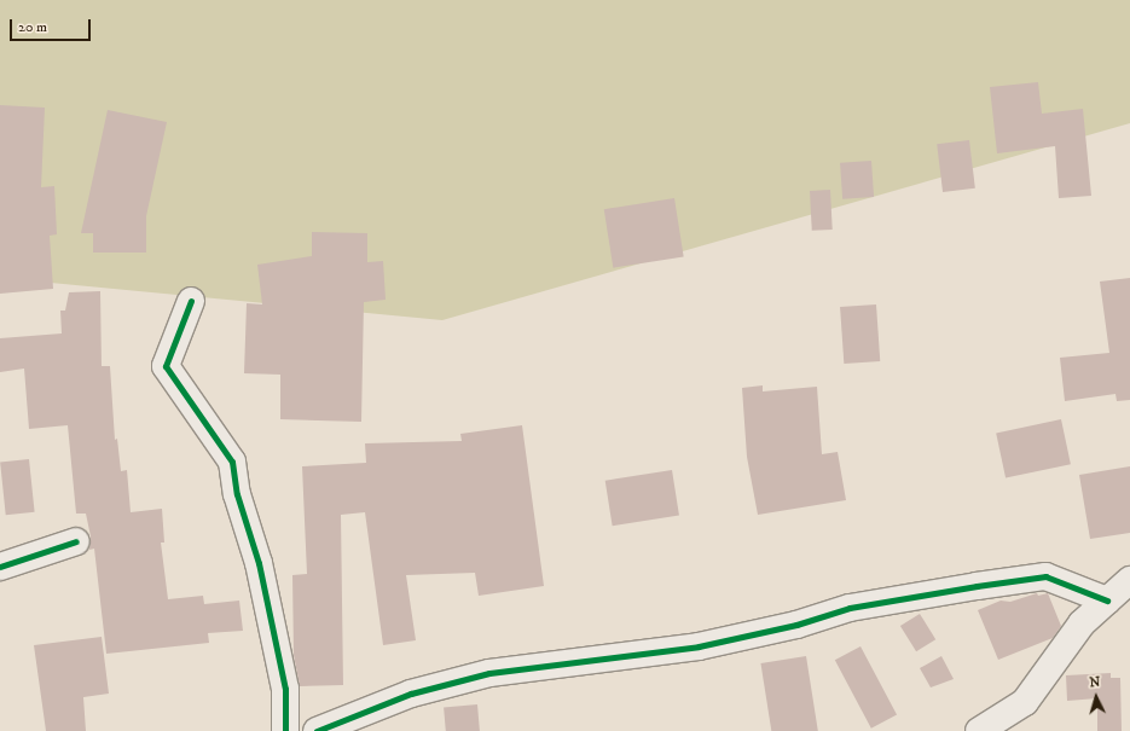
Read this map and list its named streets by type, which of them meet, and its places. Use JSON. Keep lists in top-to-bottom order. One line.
{"scale_bar":"20 m","north":"top"}
